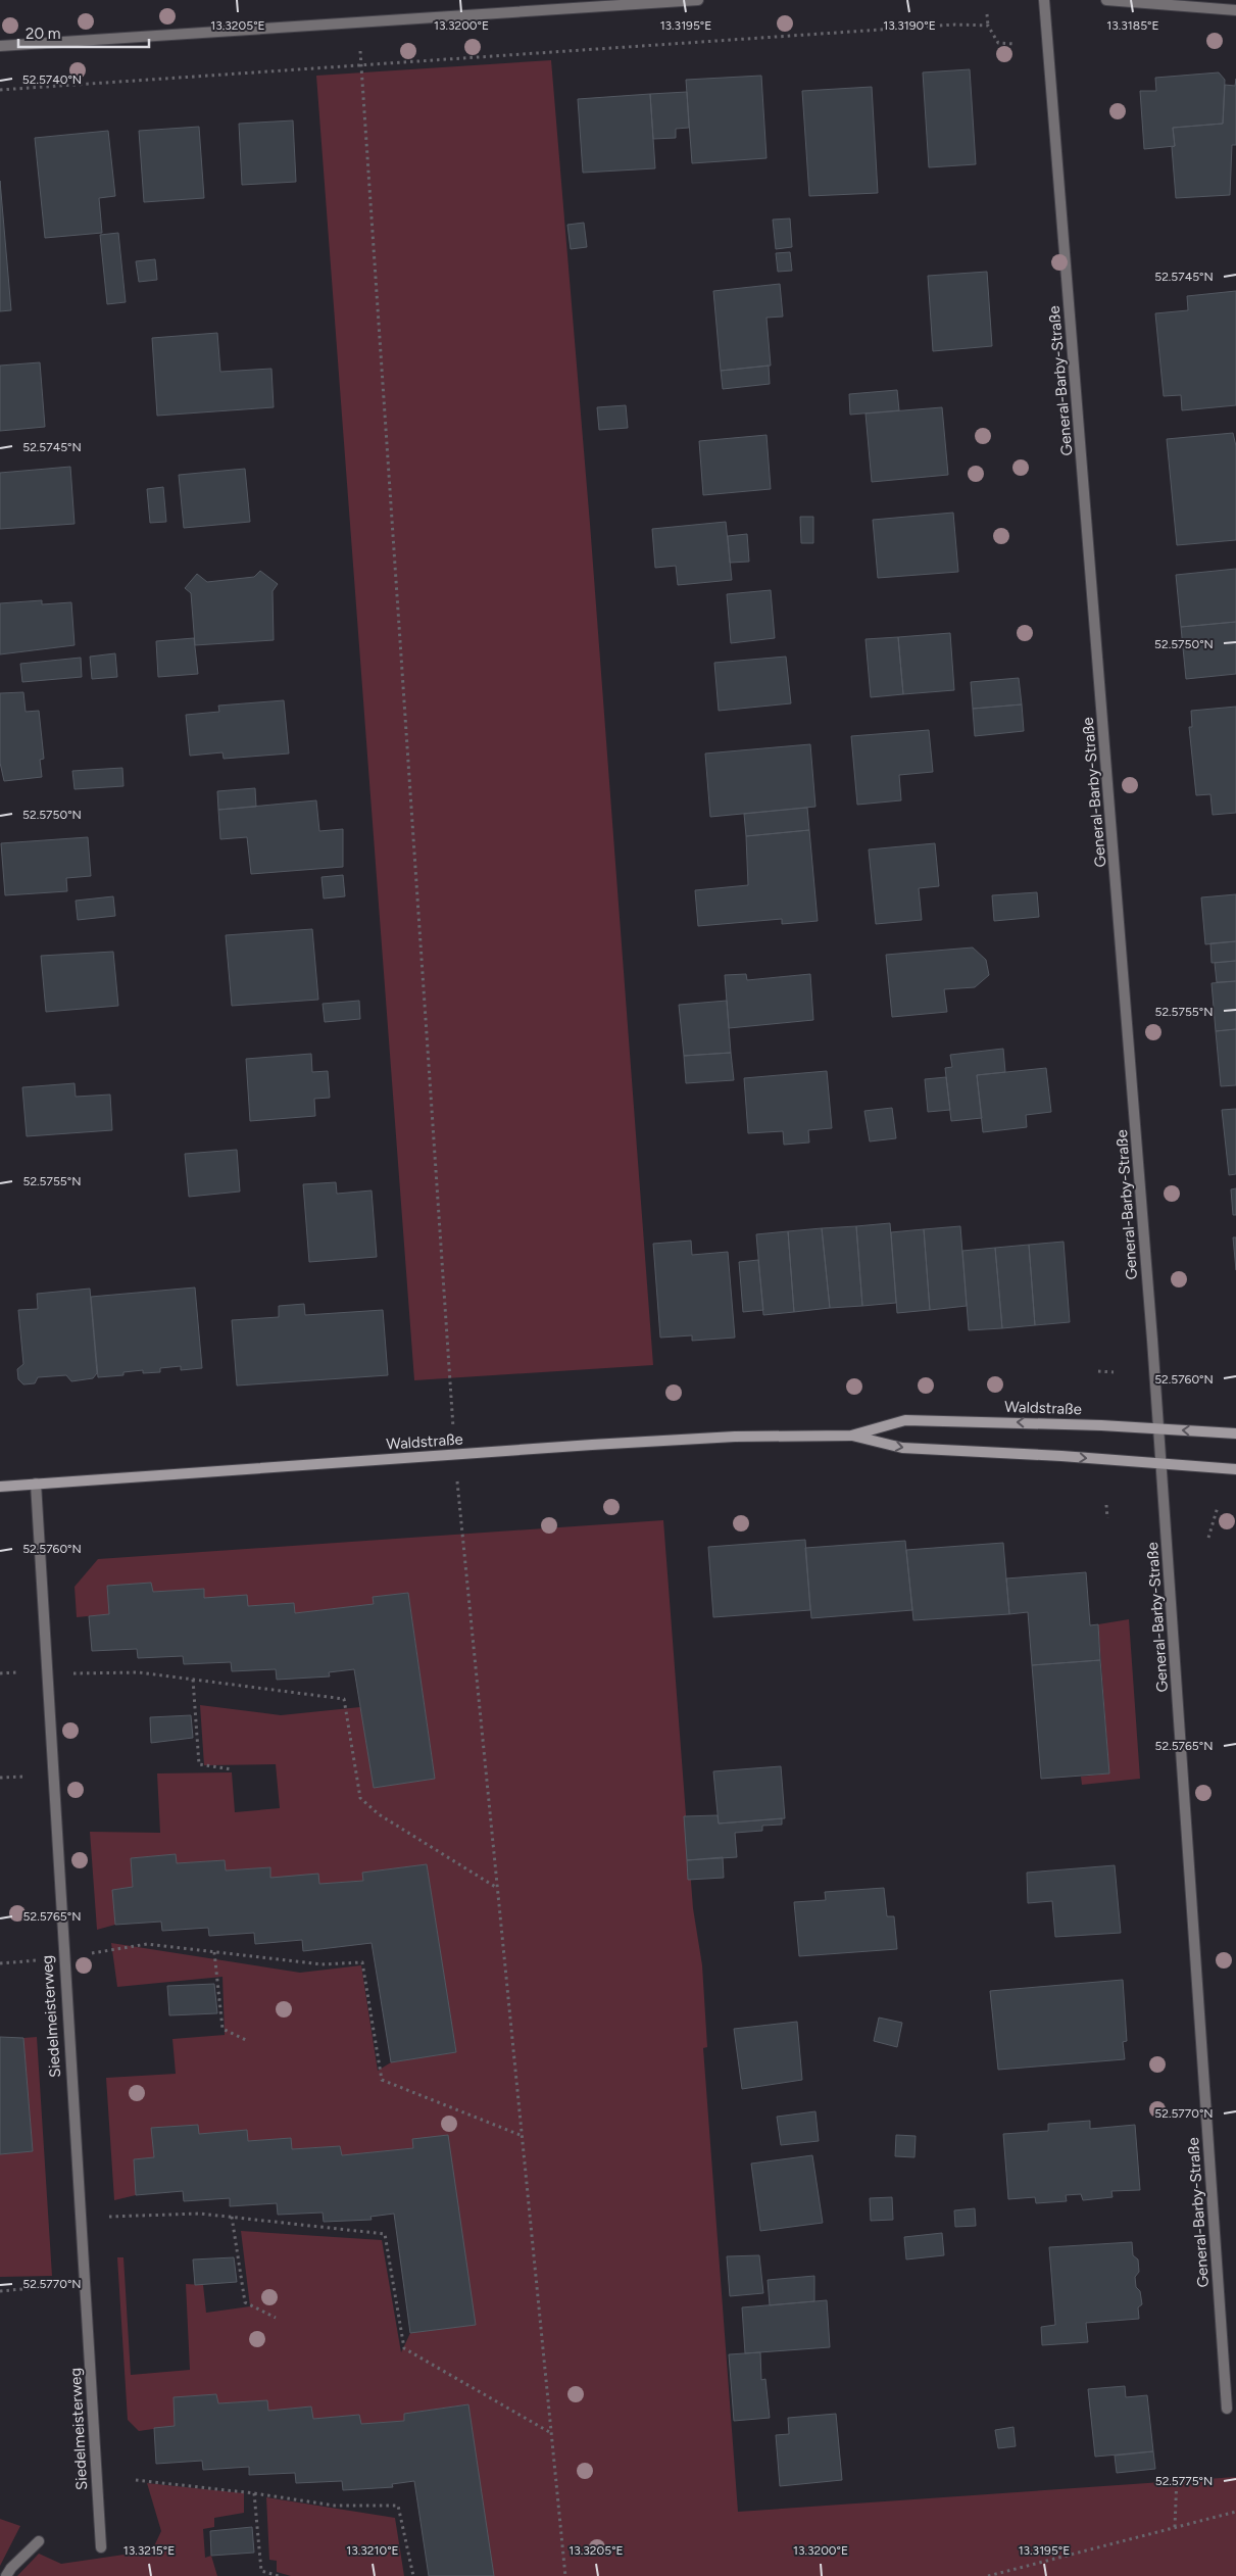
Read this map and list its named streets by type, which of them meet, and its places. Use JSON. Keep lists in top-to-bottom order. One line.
{"streets":{"main road":["Waldstraße"],"street":["General-Barby-Straße","Siedelmeisterweg"]},"crossings":[["General-Barby-Straße","Waldstraße"],["Waldstraße","Siedelmeisterweg"]],"scale_bar":"20 m","coordinates":["13.3205°E","13.3200°E","13.3195°E","13.3190°E","13.3185°E","52.5740°N","52.5745°N","52.5750°N","52.5755°N","52.5760°N","52.5765°N","52.5770°N","52.5775°N","13.3215°E","13.3210°E"]}
